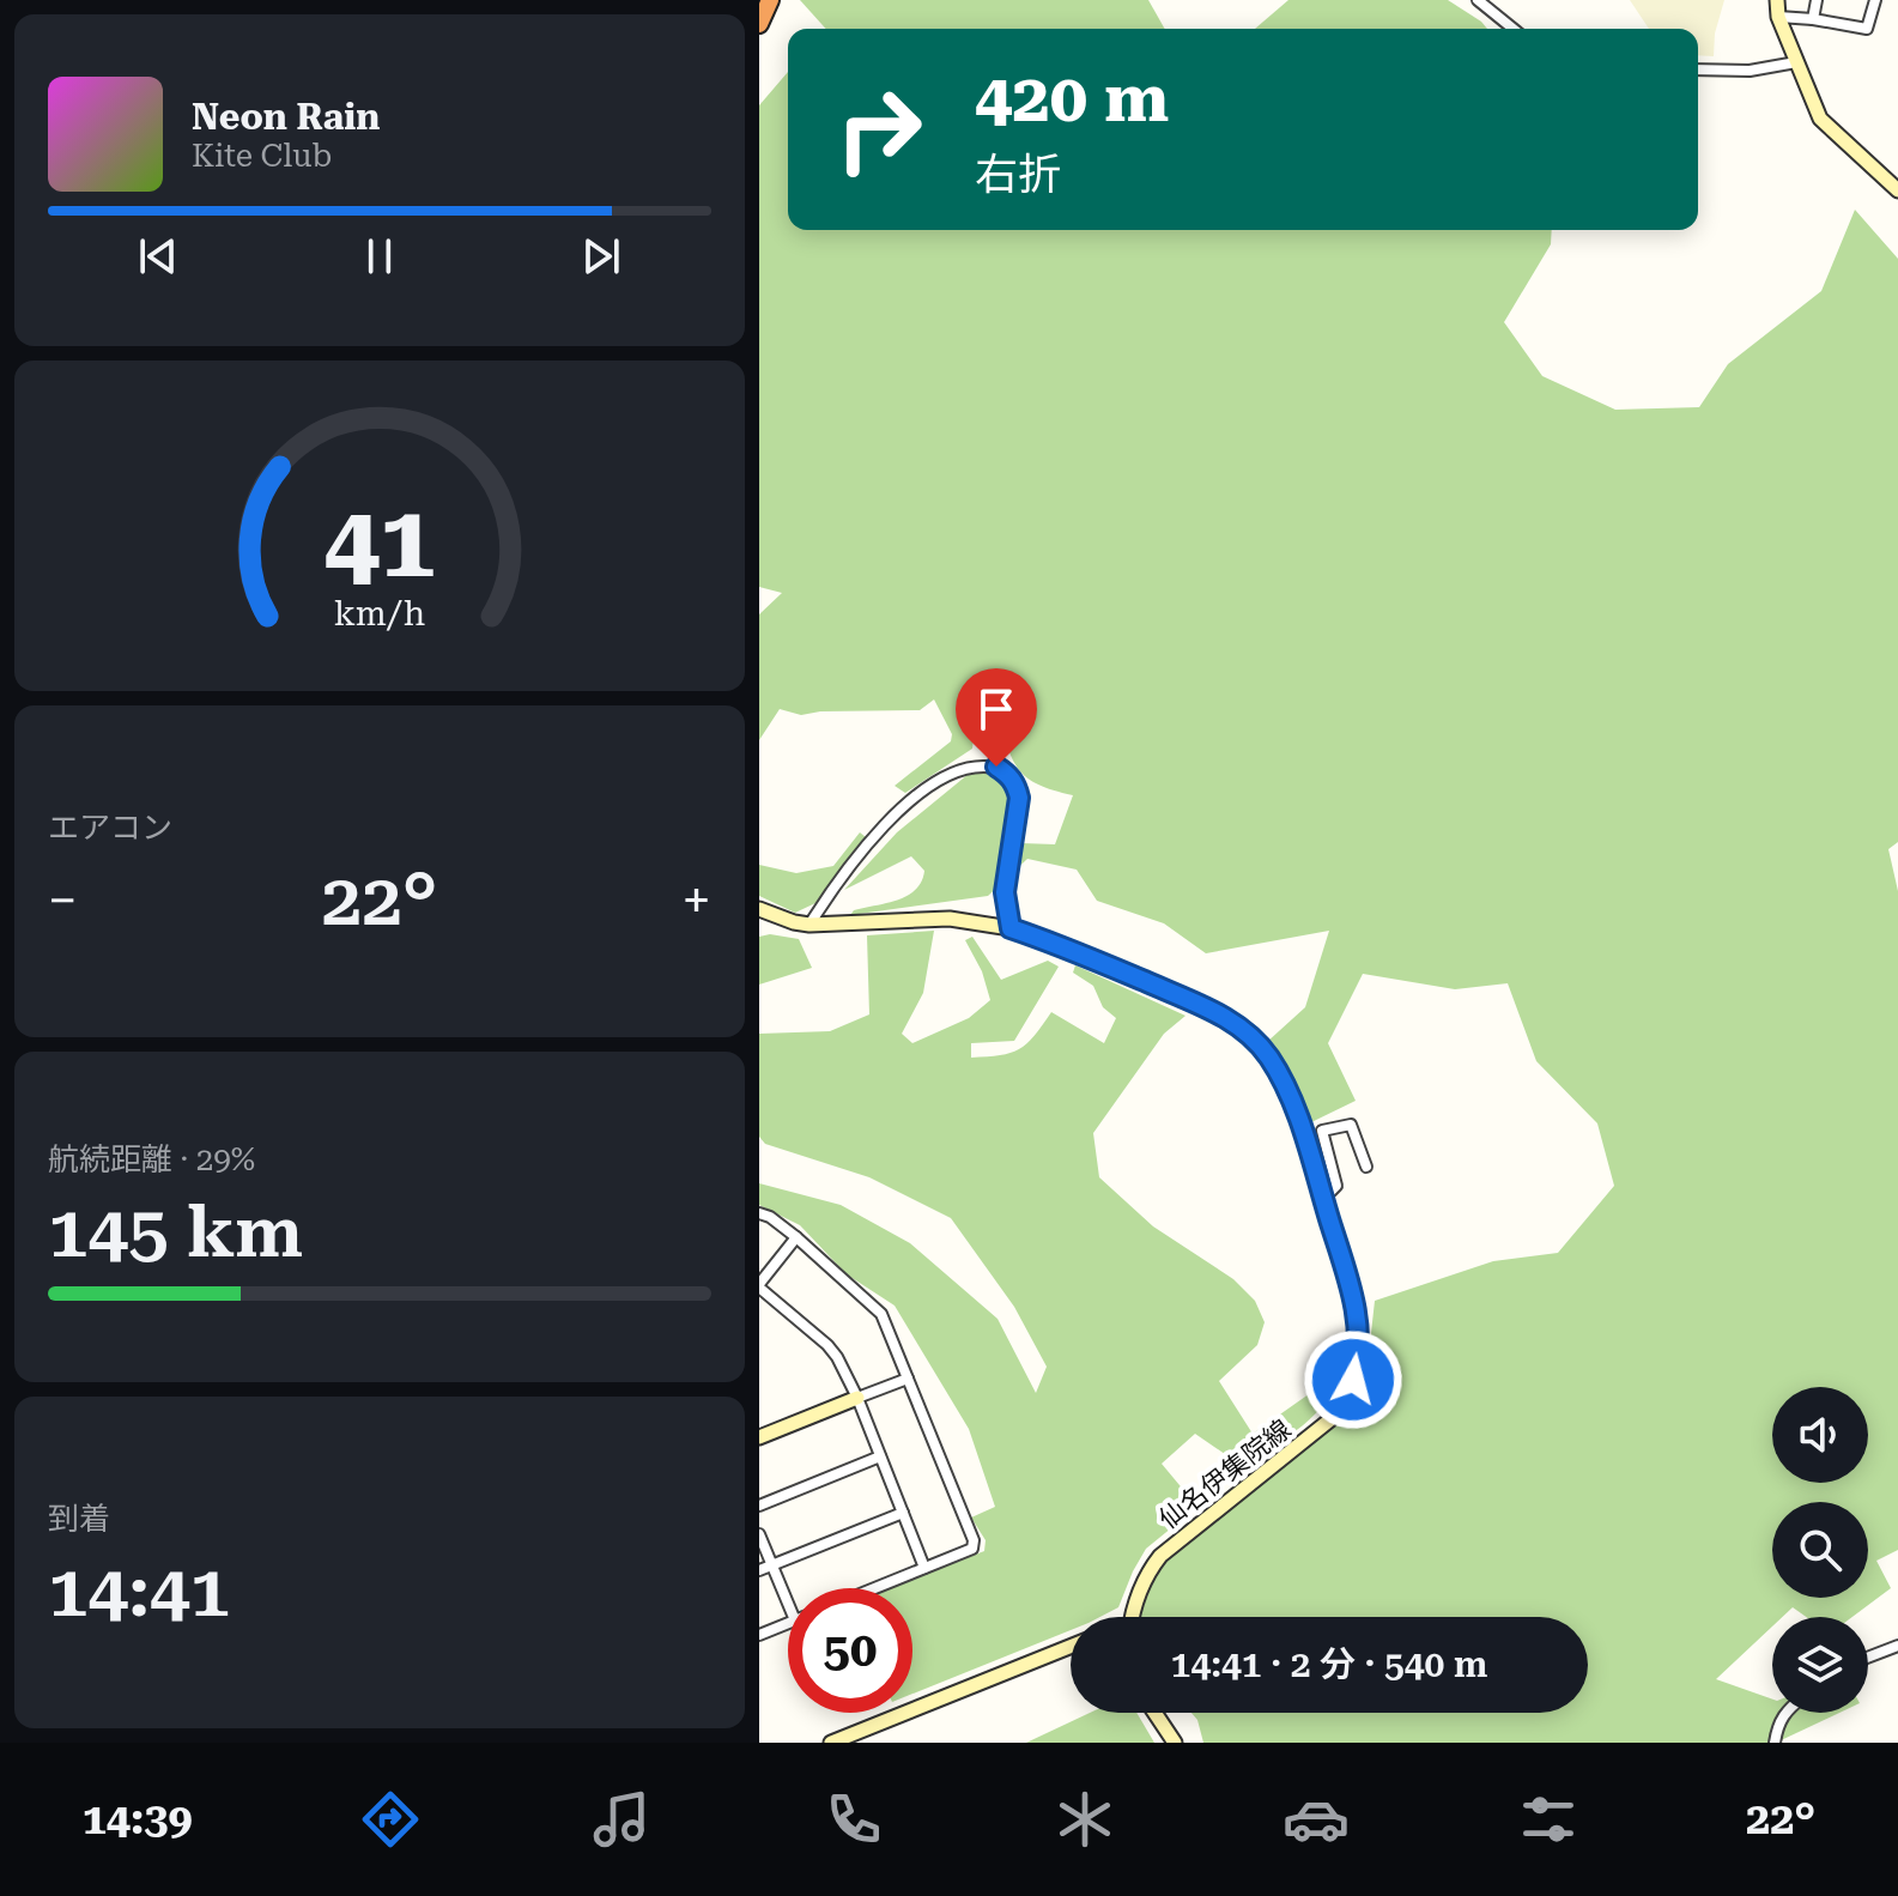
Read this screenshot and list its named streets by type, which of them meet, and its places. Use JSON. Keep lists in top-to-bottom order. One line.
{"streets":{"main road":["仙名伊集院線"]},"page":{"turn":["420 m","右折"],"song":["Neon Rain","Kite Club"],"tile":["エアコン",["航続距離 · 29%","145 km"],["到着","14:41"]],"heat":["−","22°","+"],"limit":"50","trip":"14:41 · 2 分 · 540 m","tabs":["14:39","22°"],"gauge":["41","km/h"]}}
